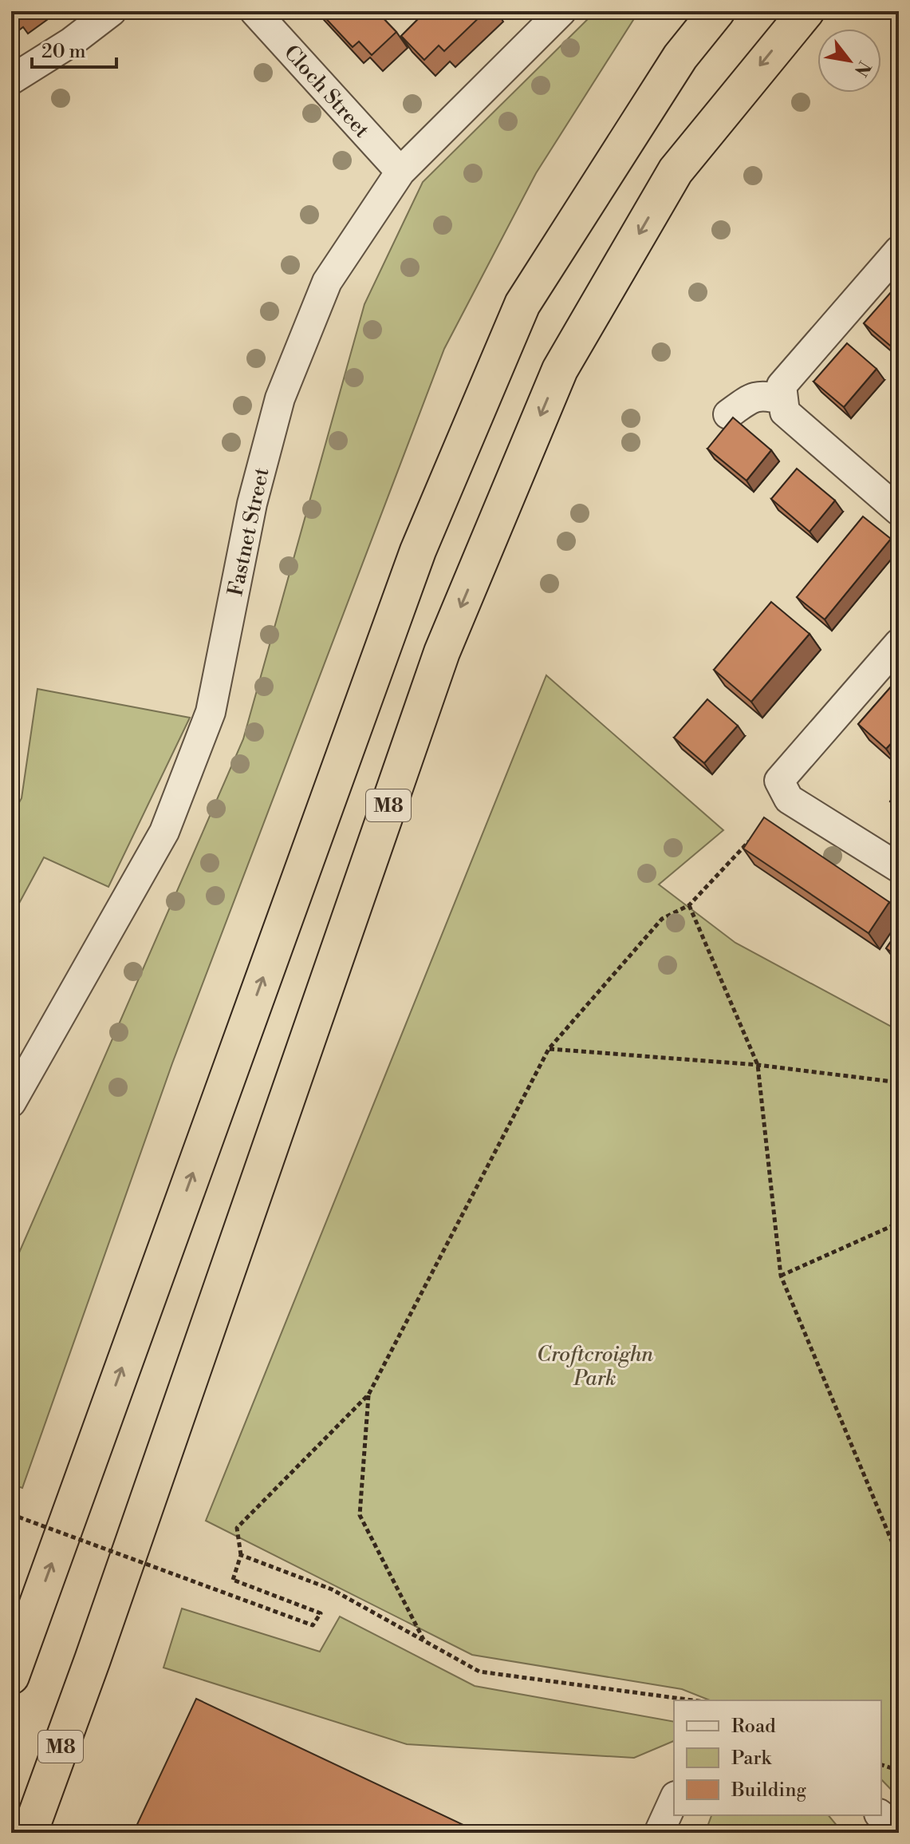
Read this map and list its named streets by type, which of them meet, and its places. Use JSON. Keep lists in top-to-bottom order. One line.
{"streets":{"highway":["M8"],"street":["Cloch Street","Fastnet Street"]},"crossings":[["Cloch Street","Fastnet Street"]],"parks":["Croftcroighn Park"],"legend":["Road","Park","Building"],"scale_bar":"20 m","north":"bottom right"}
